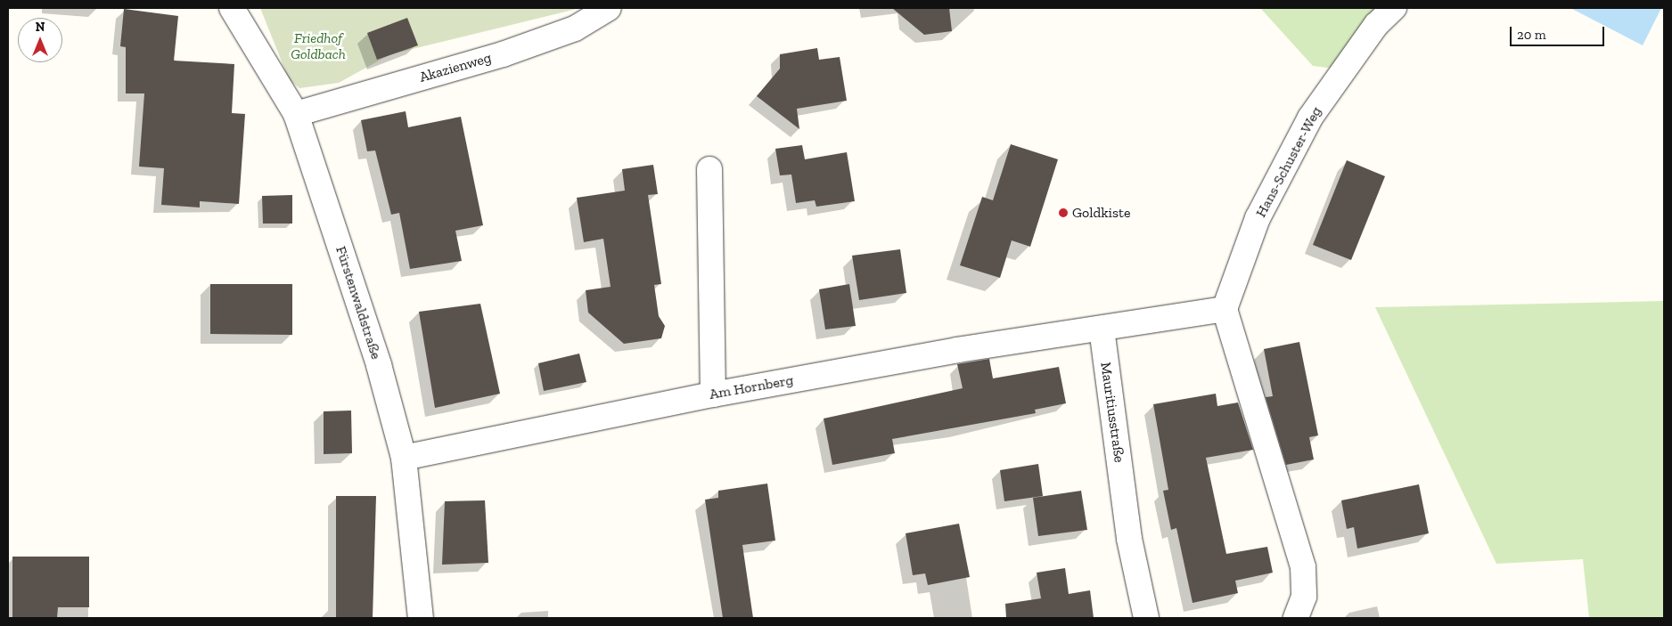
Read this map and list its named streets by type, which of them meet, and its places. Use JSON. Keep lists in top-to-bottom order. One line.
{"streets":{"street":["Akazienweg","Hans-Schuster-Weg","Fürstenwaldstraße","Am Hornberg","Mauritiusstraße"]},"crossings":[["Akazienweg","Fürstenwaldstraße"],["Fürstenwaldstraße","Am Hornberg"],["Am Hornberg","Mauritiusstraße"]],"parks":["Friedhof Goldbach"],"places":["Goldkiste"],"scale_bar":"20 m","north":"top"}
